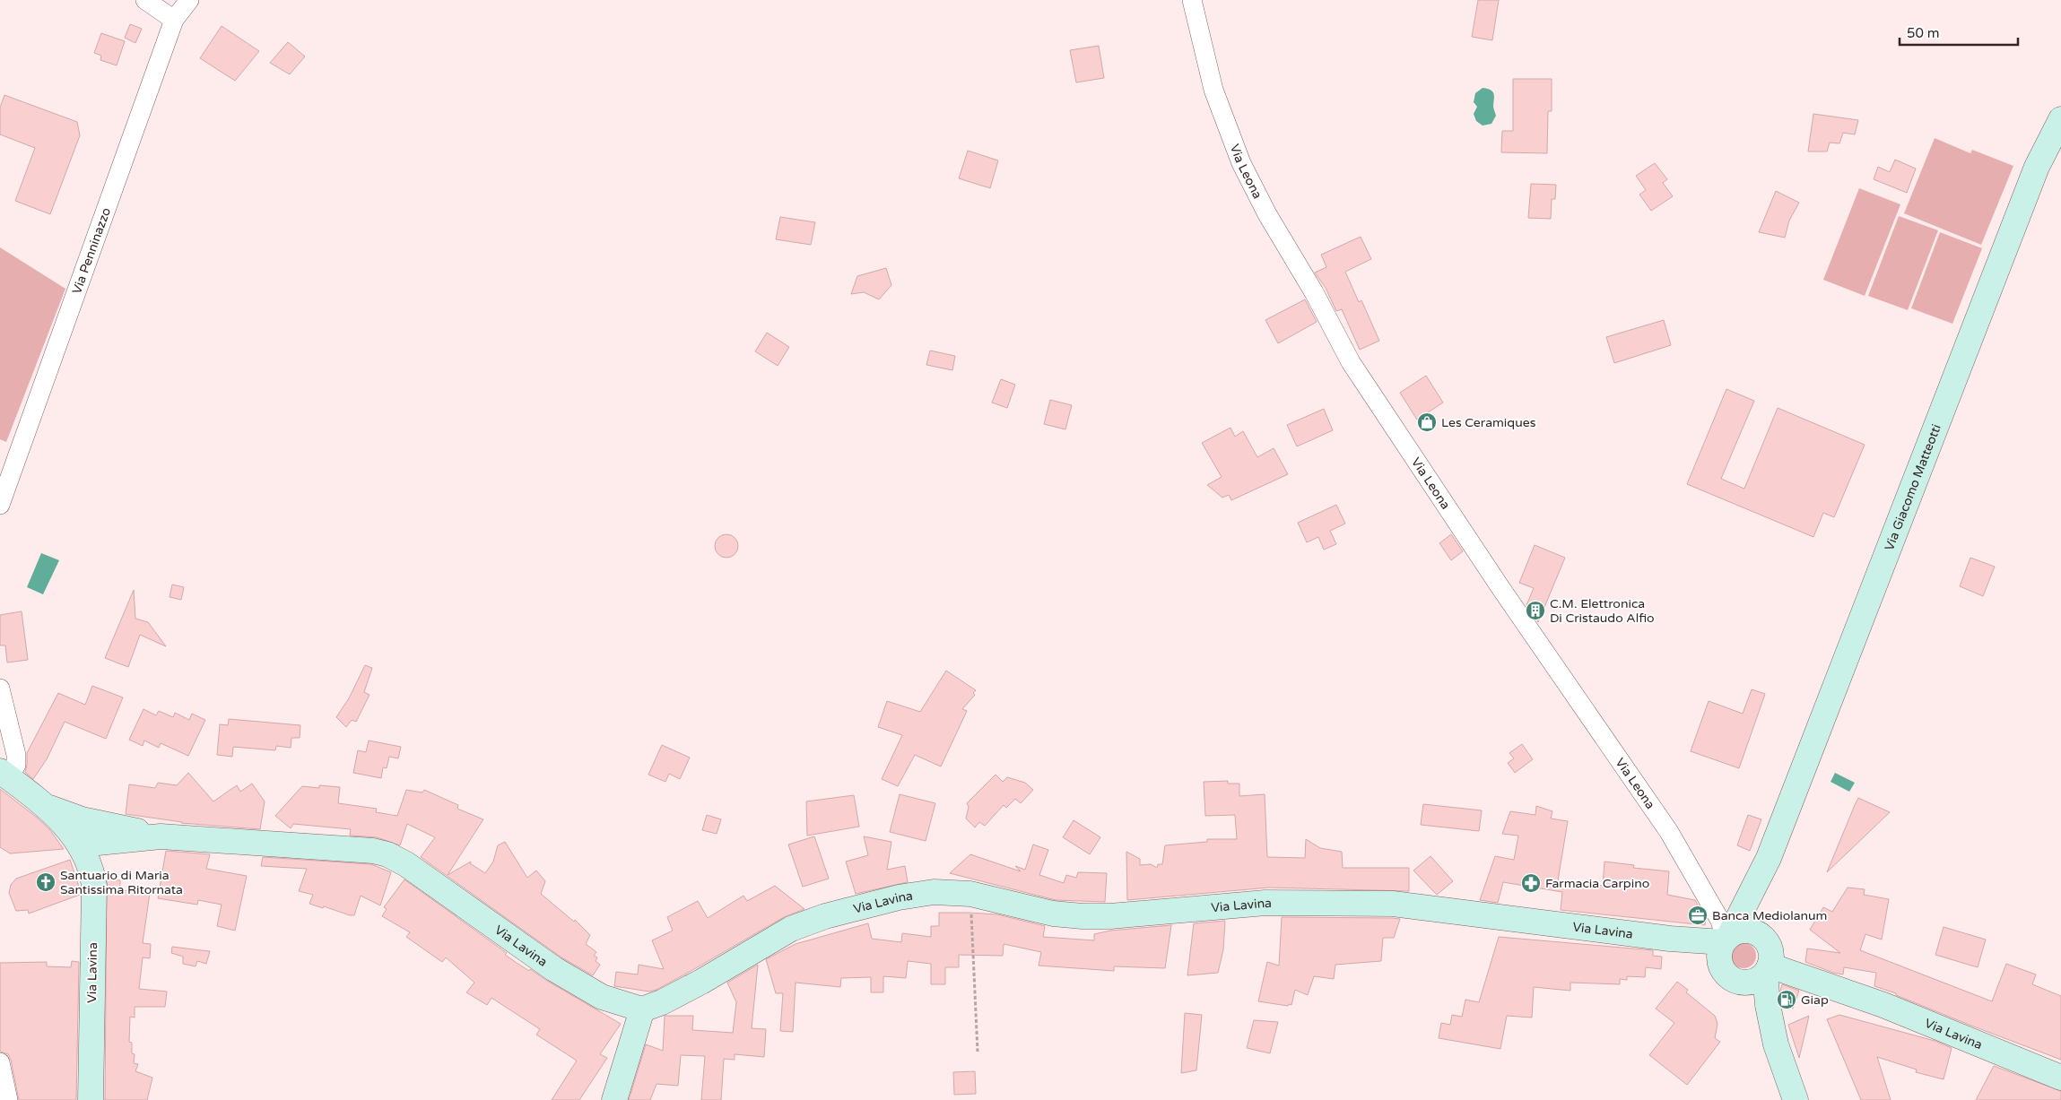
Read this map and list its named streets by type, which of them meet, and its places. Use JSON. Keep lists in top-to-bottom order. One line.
{"streets":{"street":["Via Leona","Via Penninazzo","Via Giacomo Matteotti","Via Lavina"]},"crossings":[["Via Leona","Via Lavina"]],"places":{"shop":["Les Ceramiques"],"building":["C.M. Elettronica Di Cristaudo Alfio"],"church":["Santuario di Maria Santissima Ritornata"],"pharmacy":["Farmacia Carpino"],"office":["Banca Mediolanum"],"fuel station":["Giap"]},"scale_bar":"50 m"}
